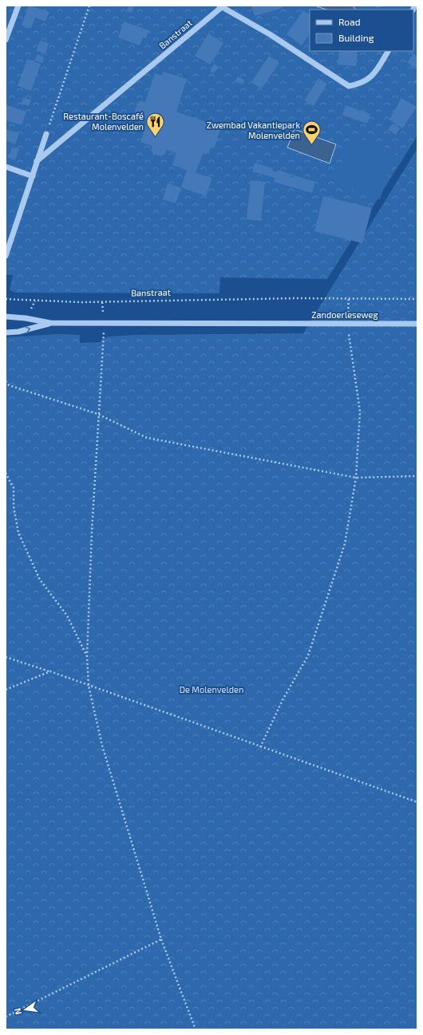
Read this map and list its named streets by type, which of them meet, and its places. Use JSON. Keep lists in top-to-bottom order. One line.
{"streets":{"street":["Banstraat","Zandoerleseweg"]},"crossings":[["Banstraat","Zandoerleseweg"]],"parks":["De Molenvelden"],"places":{"restaurant":["Restaurant-Boscafé Molenvelden"],"sports":["Zwembad Vakantiepark Molenvelden"]},"legend":["Road","Building"],"north":"left"}
